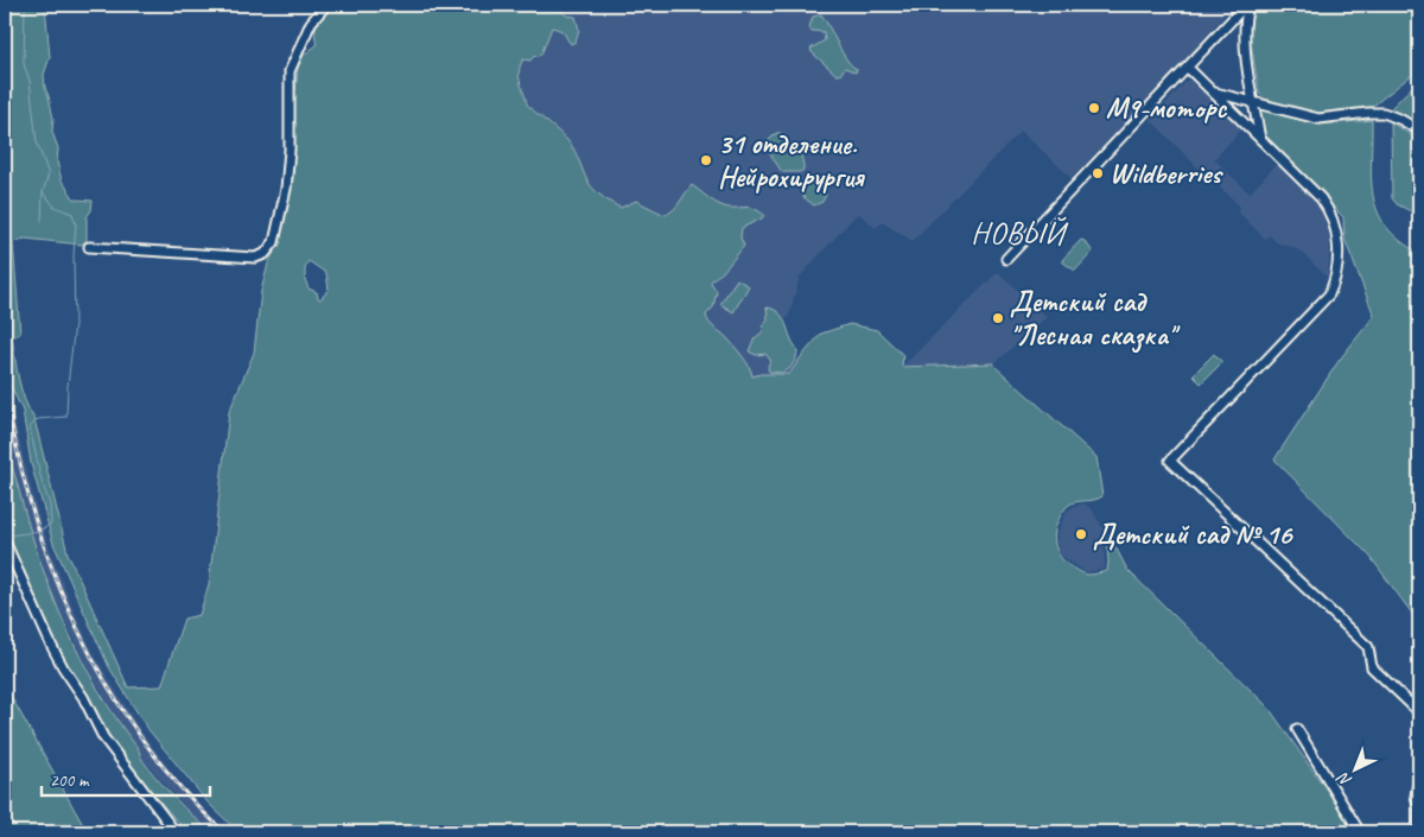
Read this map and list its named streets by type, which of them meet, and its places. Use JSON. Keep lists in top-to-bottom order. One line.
{"districts":["НОВЫЙ"],"places":["М9-моторс","31 отделение. Нейрохирургия","Wildberries","Детский сад \"Лесная сказка\"","Детский сад № 16"],"scale_bar":"200 m","north":"bottom left"}
